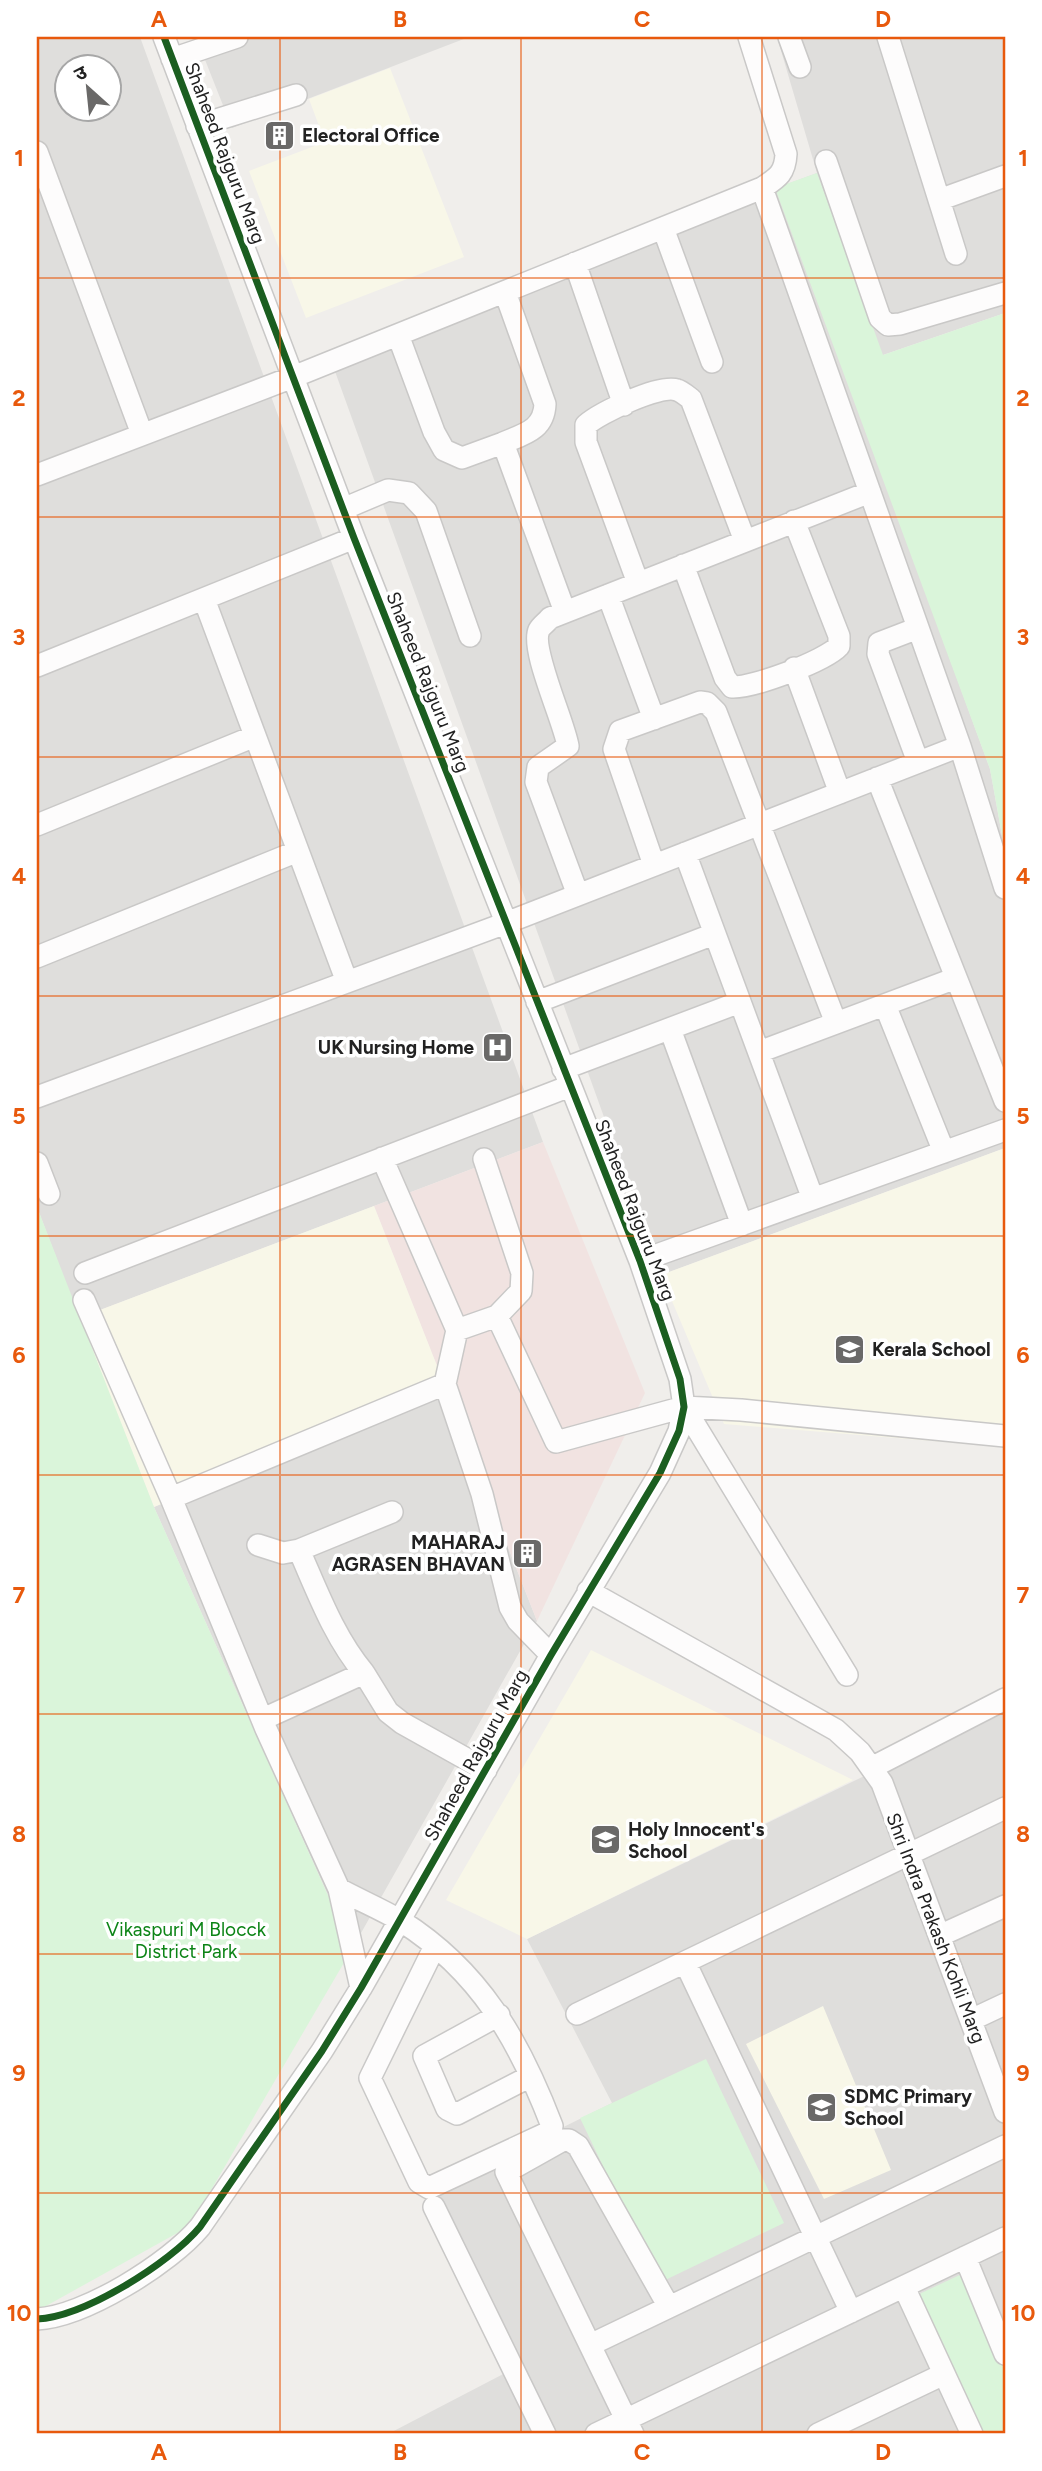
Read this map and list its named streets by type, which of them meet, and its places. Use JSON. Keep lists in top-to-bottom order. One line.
{"streets":{"street":["Shaheed Rajguru Marg","Shri Indra Prakash Kohli Marg"]},"parks":["Vikaspuri M Blocck District Park"],"places":{"building":["Electoral Office","MAHARAJ AGRASEN BHAVAN"],"hospital":["UK Nursing Home"],"school or university":["Kerala School","Holy Innocent's School","SDMC Primary School"]},"north":"top left","grid":{"columns":["A","B","C","D"],"rows":["1","2","3","4","5","6","7","8","9","10"]}}
